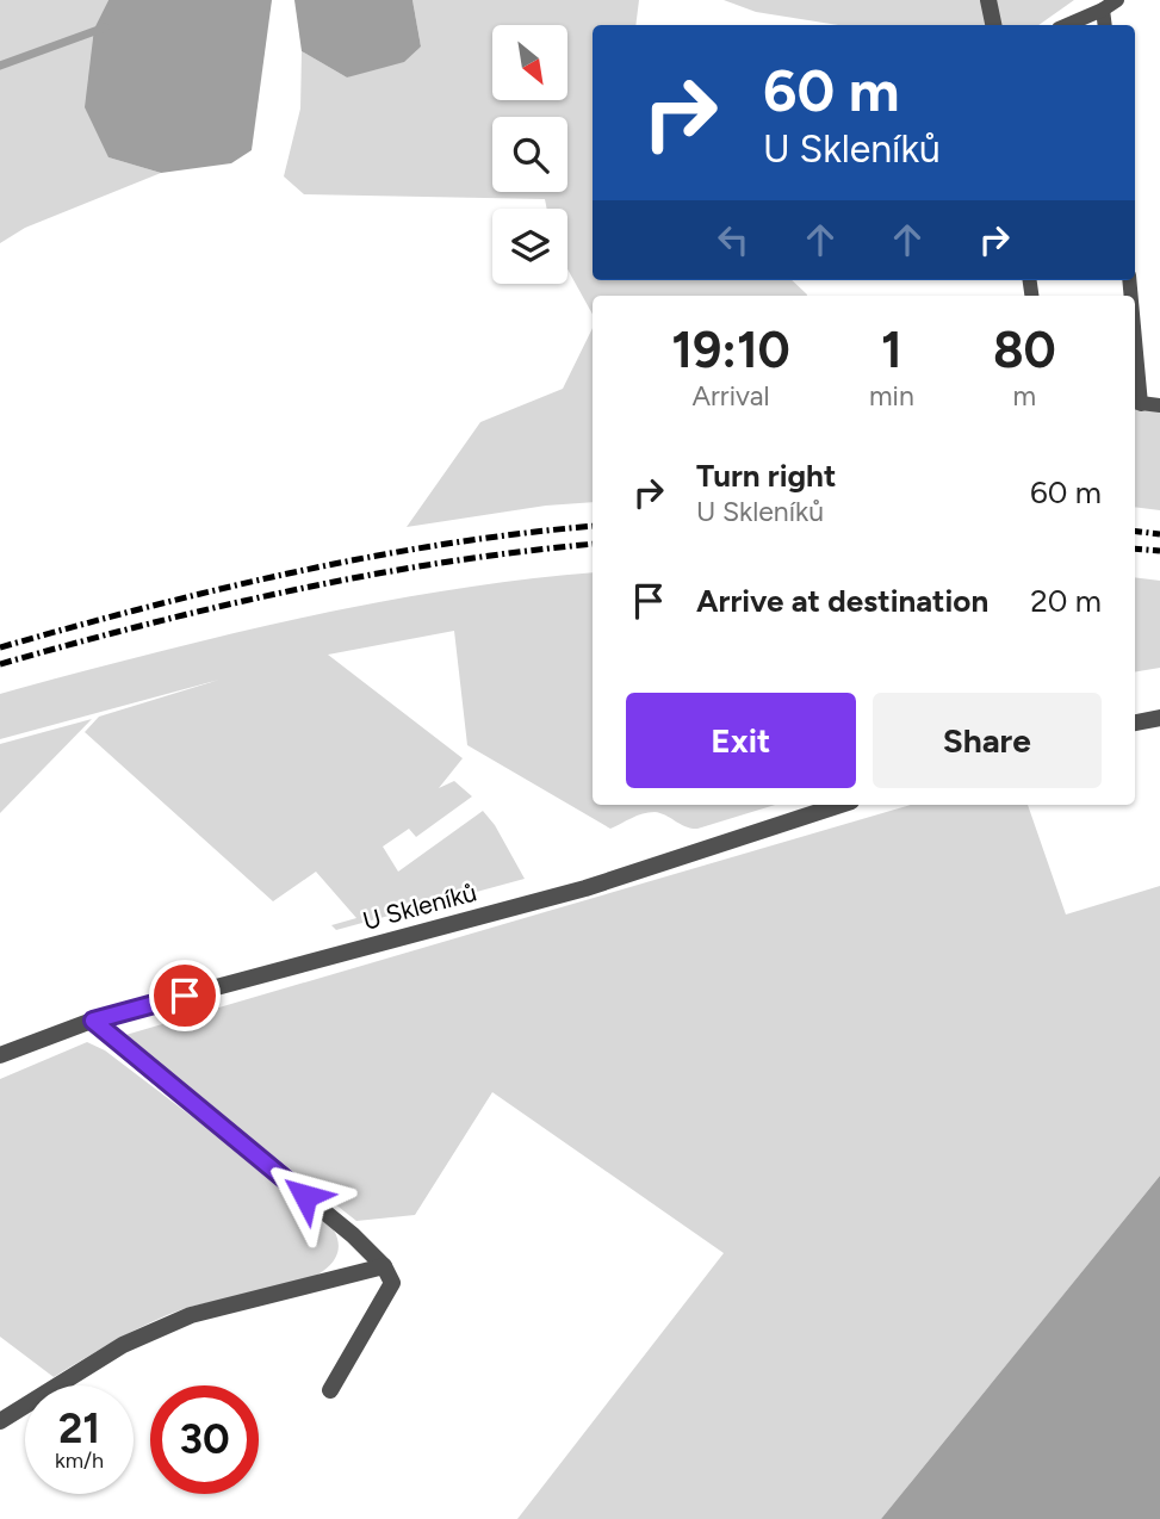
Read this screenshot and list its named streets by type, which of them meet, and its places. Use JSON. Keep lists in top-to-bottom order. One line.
{"streets":{"street":["U Skleníků"]},"north":"bottom right","page":{"turn":["60 m","U Skleníků"],"eta":["19:10","Arrival","1","min","80","m"],"list":[{"name":"Turn right","note":"U Skleníků","value":"60 m"},{"name":"Arrive at destination","value":"20 m"}],"buttons":["Exit","Share"],"speed":"21 km/h","limit":"30"}}
